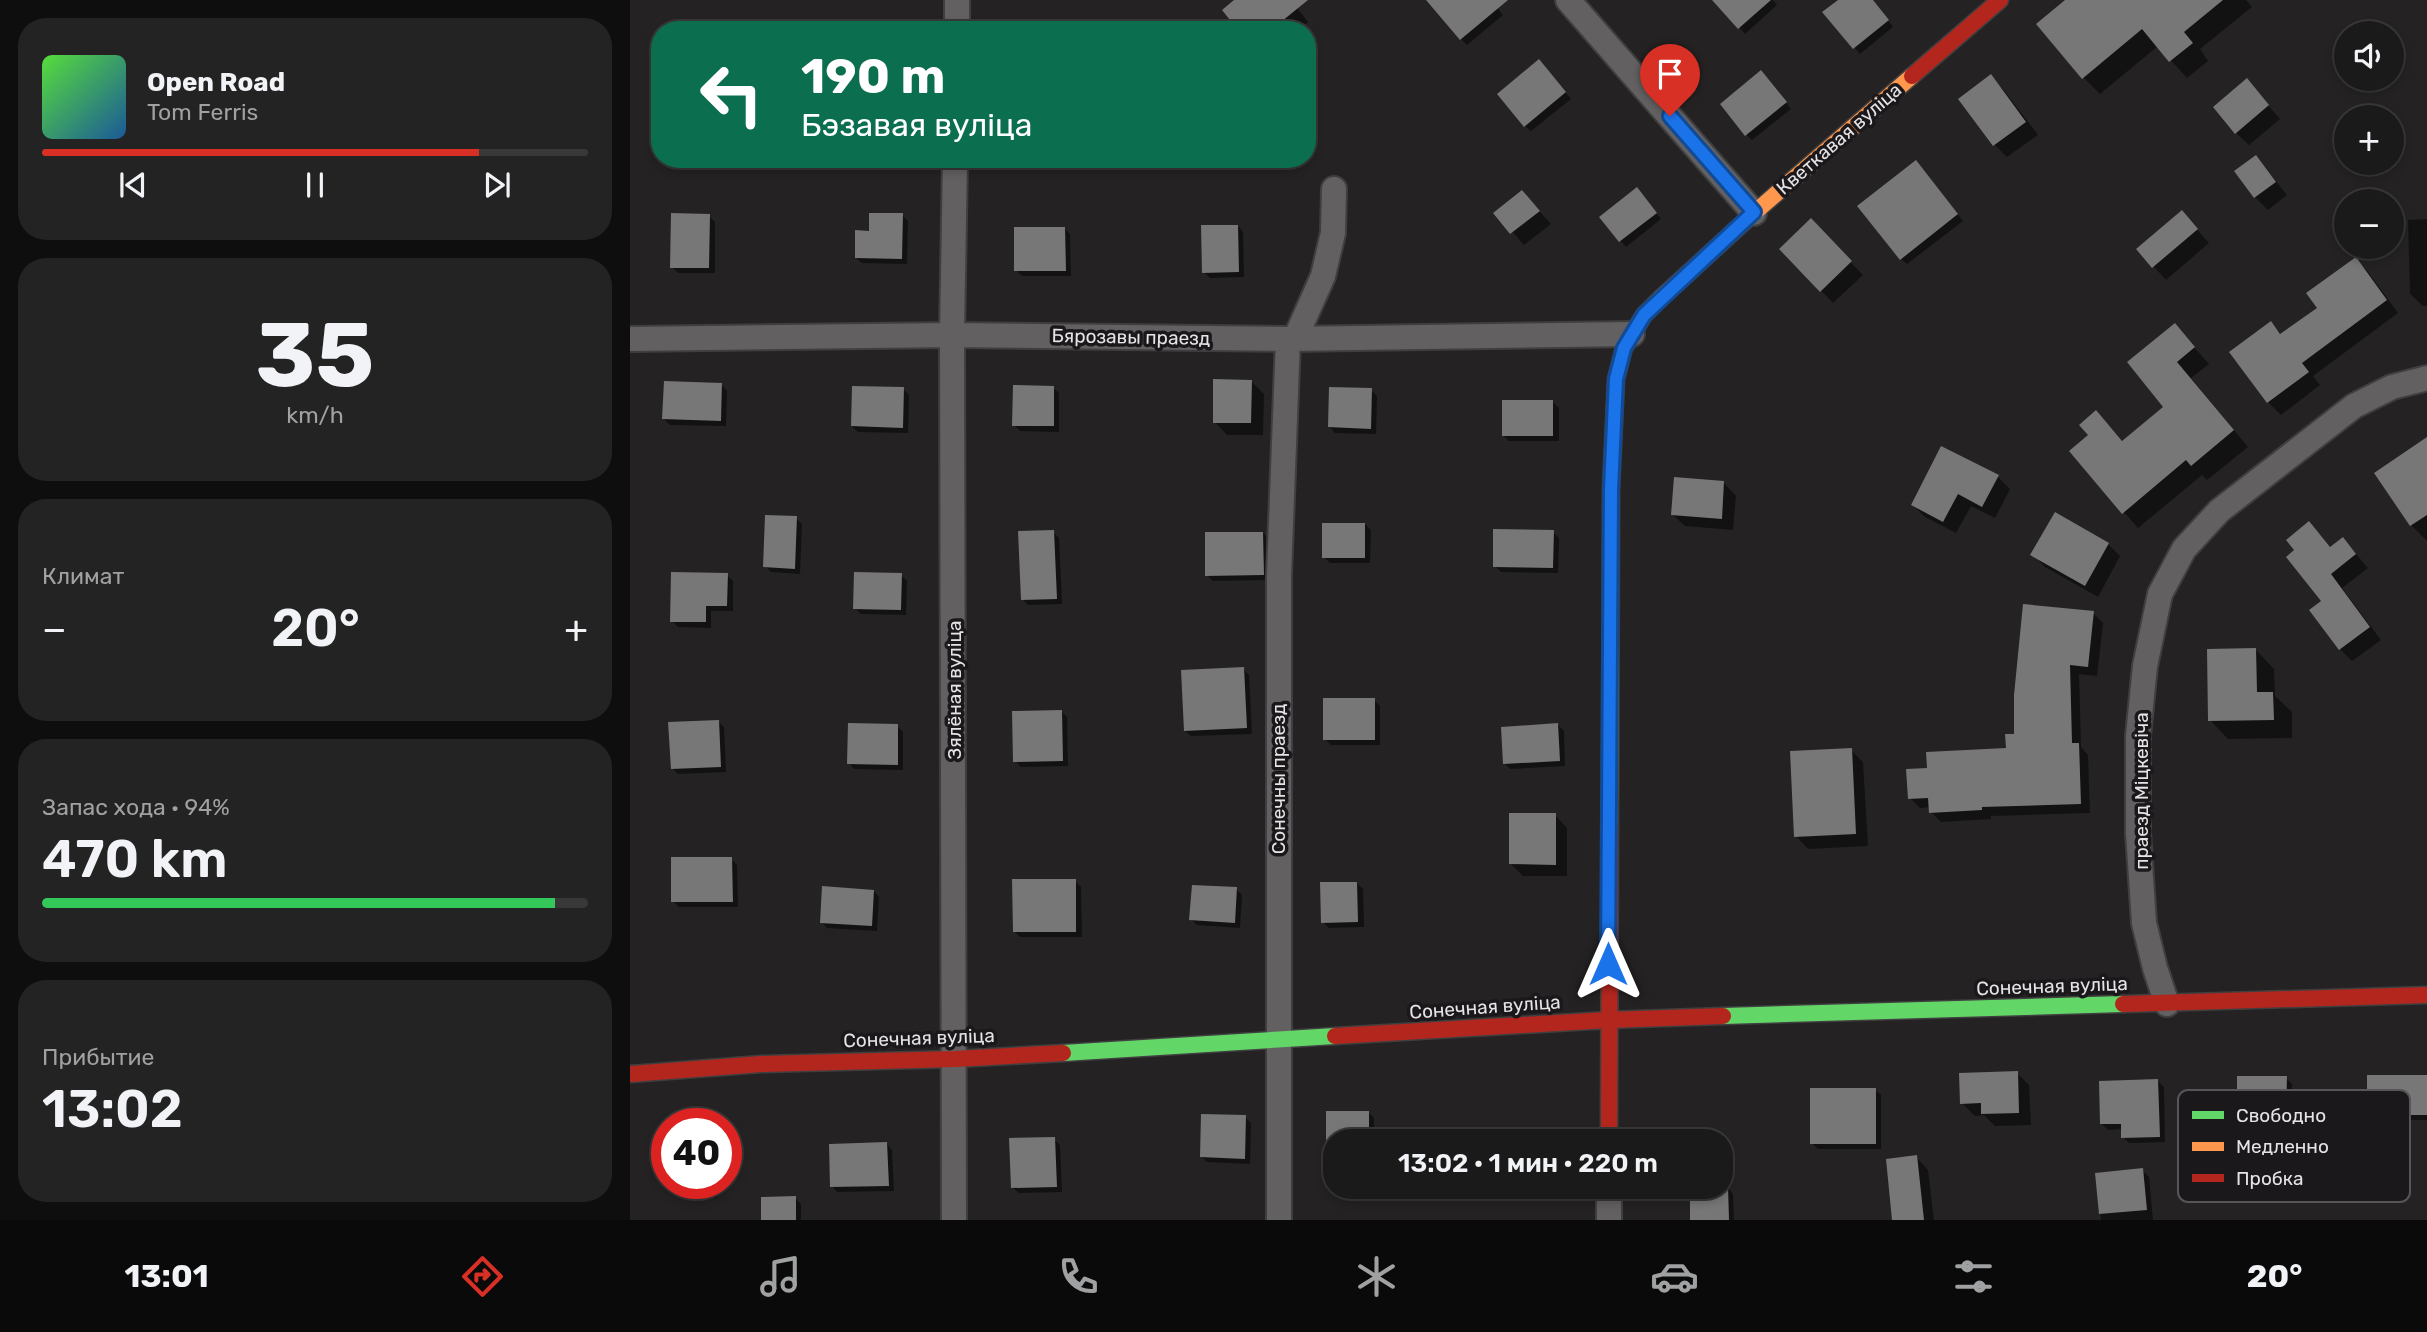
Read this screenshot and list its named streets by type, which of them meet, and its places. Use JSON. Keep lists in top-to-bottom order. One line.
{"streets":{"street":["Кветкавая вуліца","Бярозавы праезд","Зялёная вуліца","Сонечны праезд","праезд Міцкевіча","Сонечная вуліца"]},"crossings":[["Кветкавая вуліца","Бярозавы праезд"],["Кветкавая вуліца","Сонечная вуліца"],["Бярозавы праезд","Зялёная вуліца"],["Бярозавы праезд","Сонечны праезд"],["Зялёная вуліца","Сонечная вуліца"],["Сонечны праезд","Сонечная вуліца"],["праезд Міцкевіча","Сонечная вуліца"]],"legend":["Свободно","Медленно","Пробка"],"page":{"map_buttons":["+","−"],"turn":["190 m","Бэзавая вуліца"],"song":["Open Road","Tom Ferris"],"tile":[["35","km/h"],"Климат",["Запас хода · 94%","470 km"],["Прибытие","13:02"]],"heat":["−","20°","+"],"limit":"40","trip":"13:02 · 1 мин · 220 m","tabs":["13:01","20°"]}}
